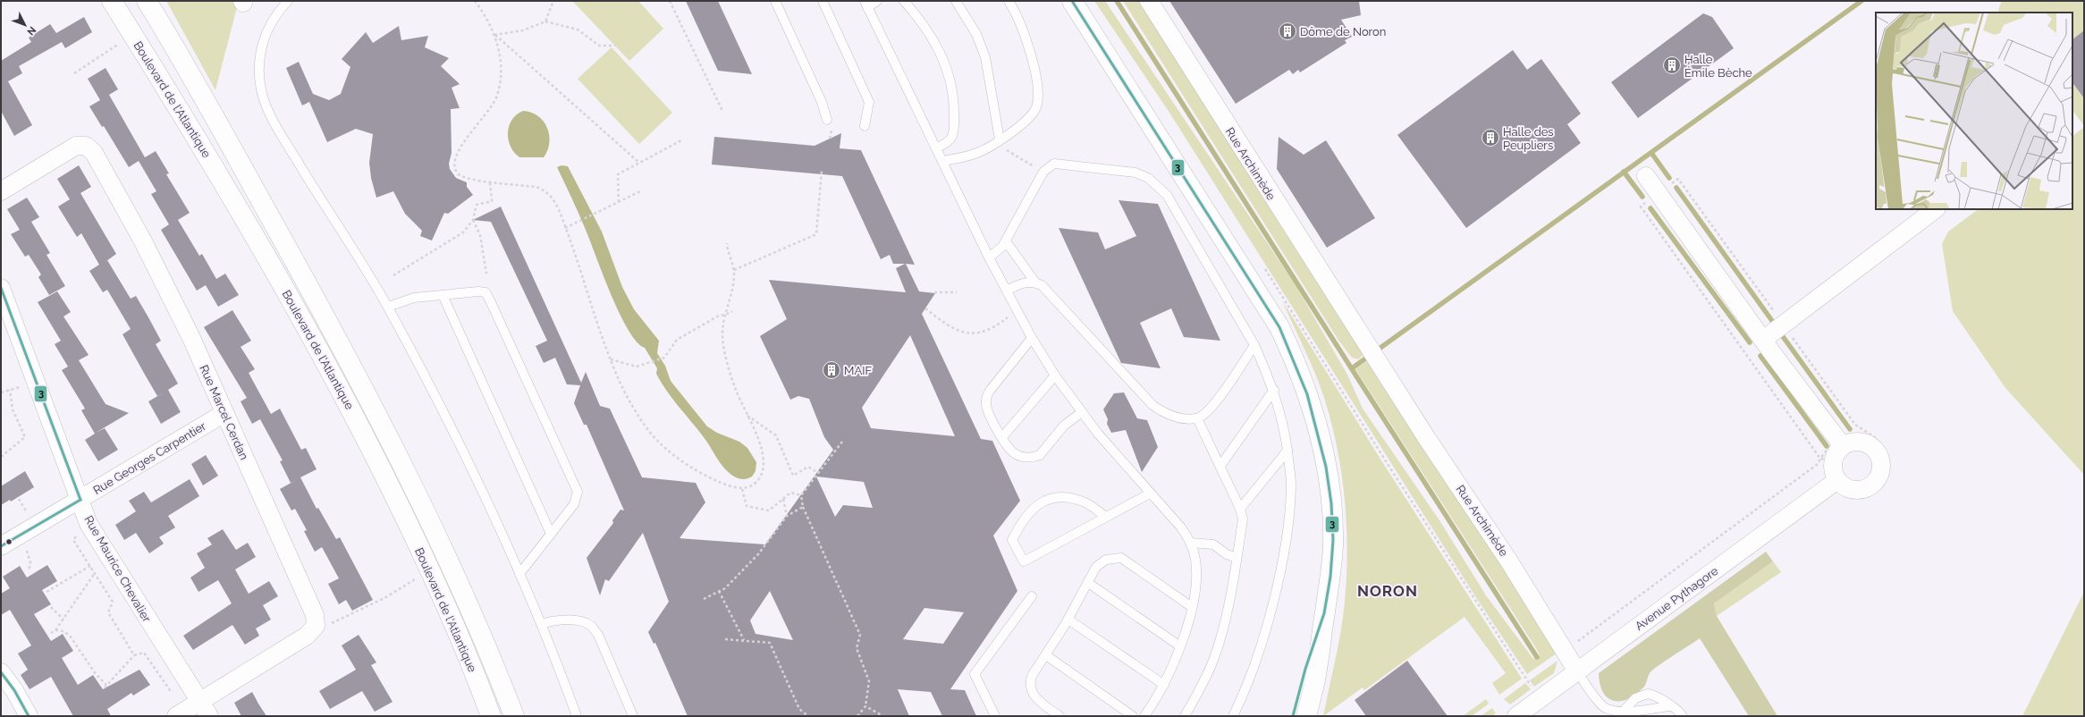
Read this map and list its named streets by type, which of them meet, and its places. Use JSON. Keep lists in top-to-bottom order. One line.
{"streets":{"main road":["Boulevard de l'Atlantique"],"street":["Rue Archimède","Rue Marcel Cerdan","Rue Georges Carpentier","Rue Maurice Chevalier","Avenue Pythagore"]},"crossings":[["Rue Archimède","Avenue Pythagore"],["Rue Marcel Cerdan","Rue Georges Carpentier"],["Rue Georges Carpentier","Rue Maurice Chevalier"]],"districts":["NORON"],"places":{"building":["Dôme de Noron","Halle Émile Bèche","Halle des Peupliers","MAIF"]},"lines":["transit line 3"],"north":"bottom right"}
